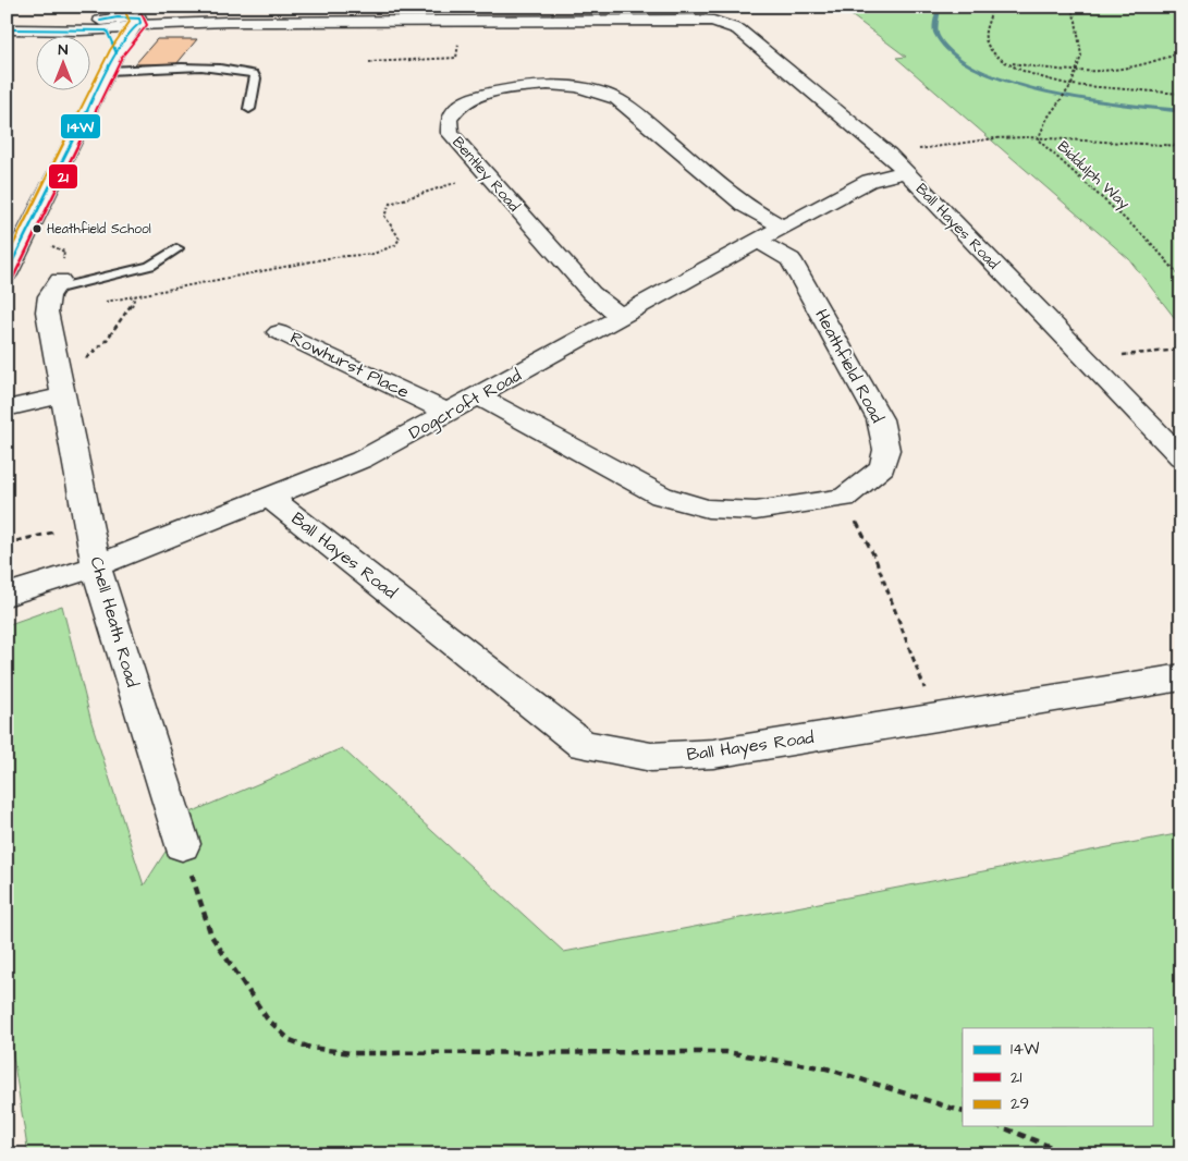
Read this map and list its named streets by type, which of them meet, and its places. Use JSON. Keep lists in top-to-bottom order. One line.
{"streets":{"street":["Bentley Road","Ball Hayes Road","Rowhurst Place","Heathfield Road","Dogcroft Road","Chell Heath Road"],"path":["Biddulph Way"]},"crossings":[["Bentley Road","Dogcroft Road"],["Ball Hayes Road","Dogcroft Road"],["Rowhurst Place","Dogcroft Road"],["Heathfield Road","Dogcroft Road"],["Dogcroft Road","Chell Heath Road"]],"places":["Heathfield School"],"lines":["transit line 21","transit line 29","transit line 14W"],"legend":["14W","21","29"],"north":"top"}
